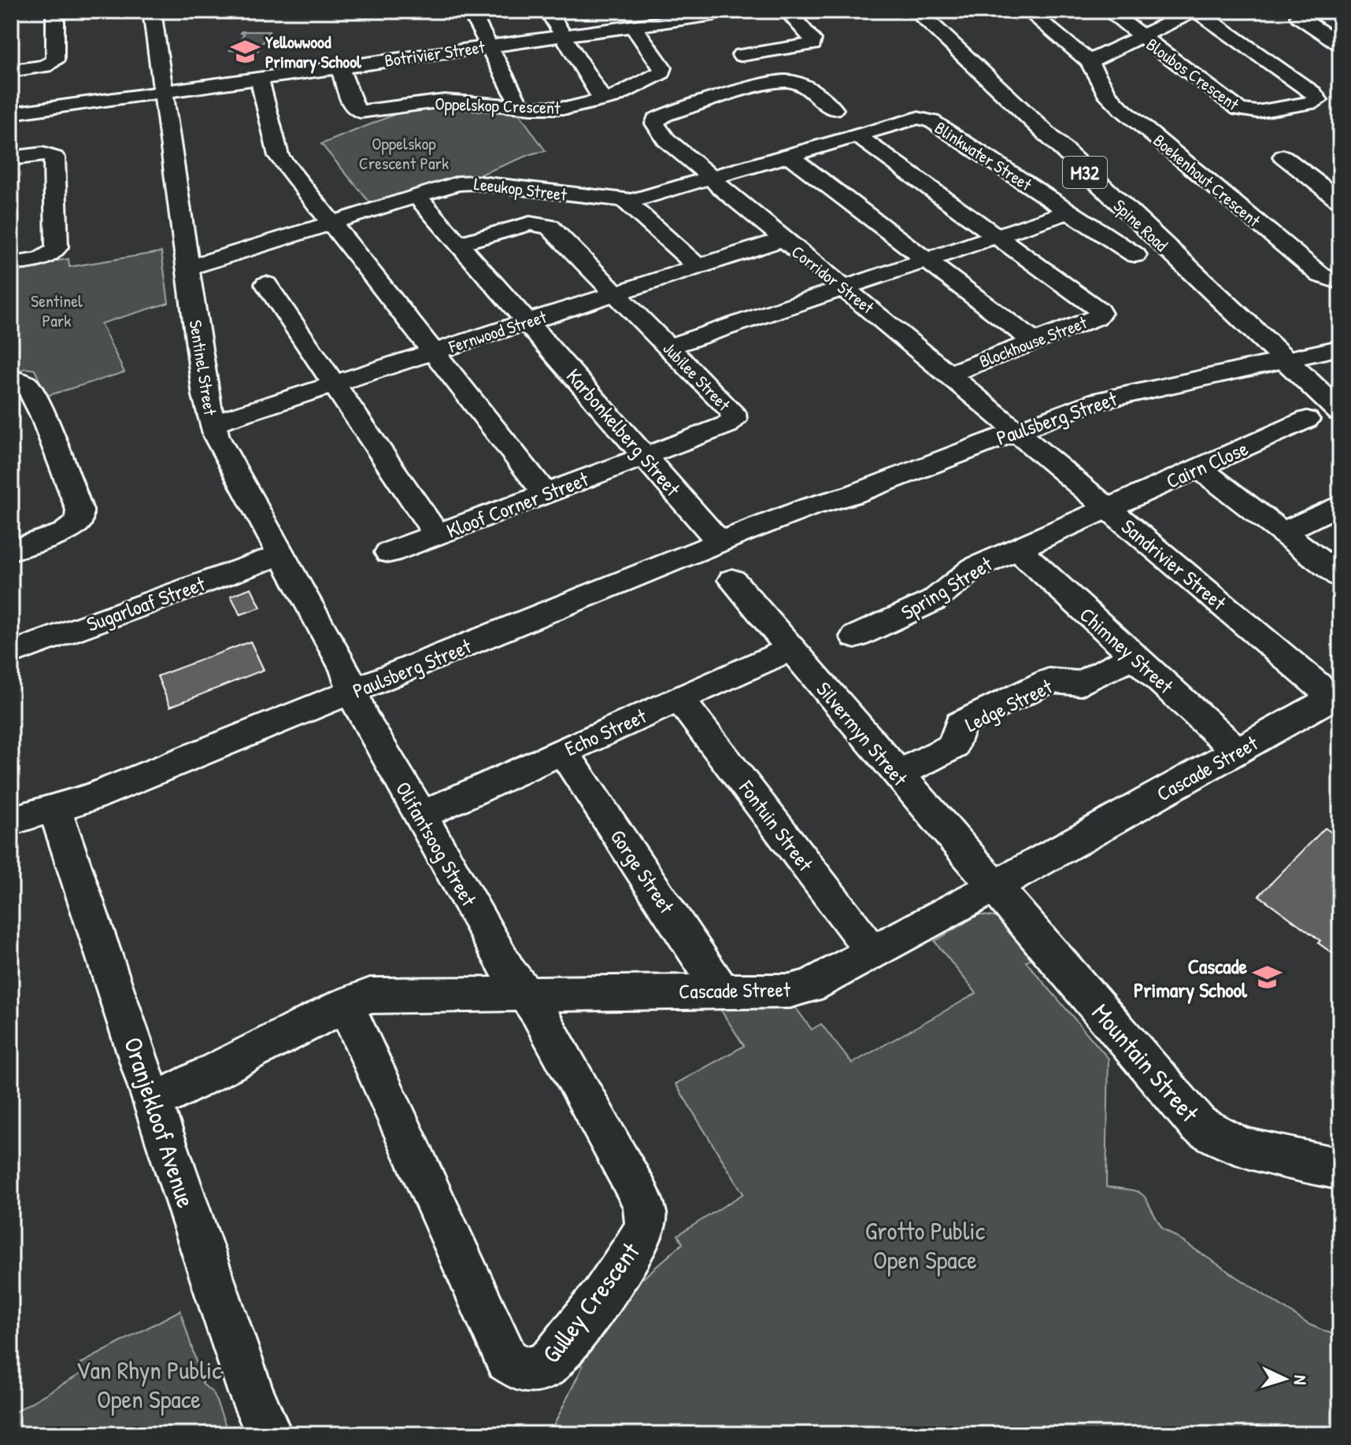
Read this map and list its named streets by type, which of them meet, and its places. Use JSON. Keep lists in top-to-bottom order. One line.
{"streets":{"main road":["M32","Spine Road"],"street":["Botrivier Street","Bloubos Crescent","Oppelskop Crescent","Blinkwater Street","Boekenhout Crescent","Leeukop Street","Corridor Street","Fernwood Street","Blockhouse Street","Sentinel Street","Jubilee Street","Paulsberg Street","Karbonkelberg Street","Cairn Close","Kloof Corner Street","Sandrivier Street","Spring Street","Sugarloaf Street","Chimney Street","Ledge Street","Echo Street","Silvermyn Street","Cascade Street","Fontuin Street","Olifantsoog Street","Gorge Street","Mountain Street","Oranjekloof Avenue","Gulley Crescent"]},"crossings":[["Botrivier Street","Oppelskop Crescent"],["Botrivier Street","Sentinel Street"],["Blinkwater Street","Leeukop Street"],["Blinkwater Street","Corridor Street"],["Blinkwater Street","Blockhouse Street"],["Blinkwater Street","Jubilee Street"],["Leeukop Street","Corridor Street"],["Leeukop Street","Sentinel Street"],["Leeukop Street","Karbonkelberg Street"],["Spine Road","Paulsberg Street"],["Corridor Street","Fernwood Street"],["Corridor Street","Blockhouse Street"],["Corridor Street","Paulsberg Street"],["Corridor Street","Sandrivier Street"],["Fernwood Street","Sentinel Street"],["Fernwood Street","Jubilee Street"],["Fernwood Street","Karbonkelberg Street"],["Sentinel Street","Paulsberg Street"],["Sentinel Street","Sugarloaf Street"],["Sentinel Street","Olifantsoog Street"],["Jubilee Street","Karbonkelberg Street"],["Jubilee Street","Kloof Corner Street"],["Paulsberg Street","Karbonkelberg Street"],["Paulsberg Street","Sandrivier Street"],["Paulsberg Street","Olifantsoog Street"],["Paulsberg Street","Oranjekloof Avenue"],["Karbonkelberg Street","Kloof Corner Street"],["Cairn Close","Sandrivier Street"],["Cairn Close","Spring Street"],["Sandrivier Street","Spring Street"],["Sandrivier Street","Cascade Street"],["Spring Street","Chimney Street"],["Chimney Street","Ledge Street"],["Chimney Street","Cascade Street"],["Ledge Street","Silvermyn Street"],["Echo Street","Silvermyn Street"],["Echo Street","Fontuin Street"],["Echo Street","Olifantsoog Street"],["Echo Street","Gorge Street"],["Silvermyn Street","Cascade Street"],["Silvermyn Street","Mountain Street"],["Cascade Street","Fontuin Street"],["Cascade Street","Olifantsoog Street"],["Cascade Street","Gorge Street"],["Cascade Street","Mountain Street"],["Cascade Street","Oranjekloof Avenue"],["Cascade Street","Gulley Crescent"],["Olifantsoog Street","Gulley Crescent"]],"parks":["Oppelskop Crescent Park","Sentinel Park","Grotto Public Open Space","Van Rhyn Public Open Space"],"places":{"school or university":["Yellowwood Primary School","Cascade Primary School"]},"north":"right"}
